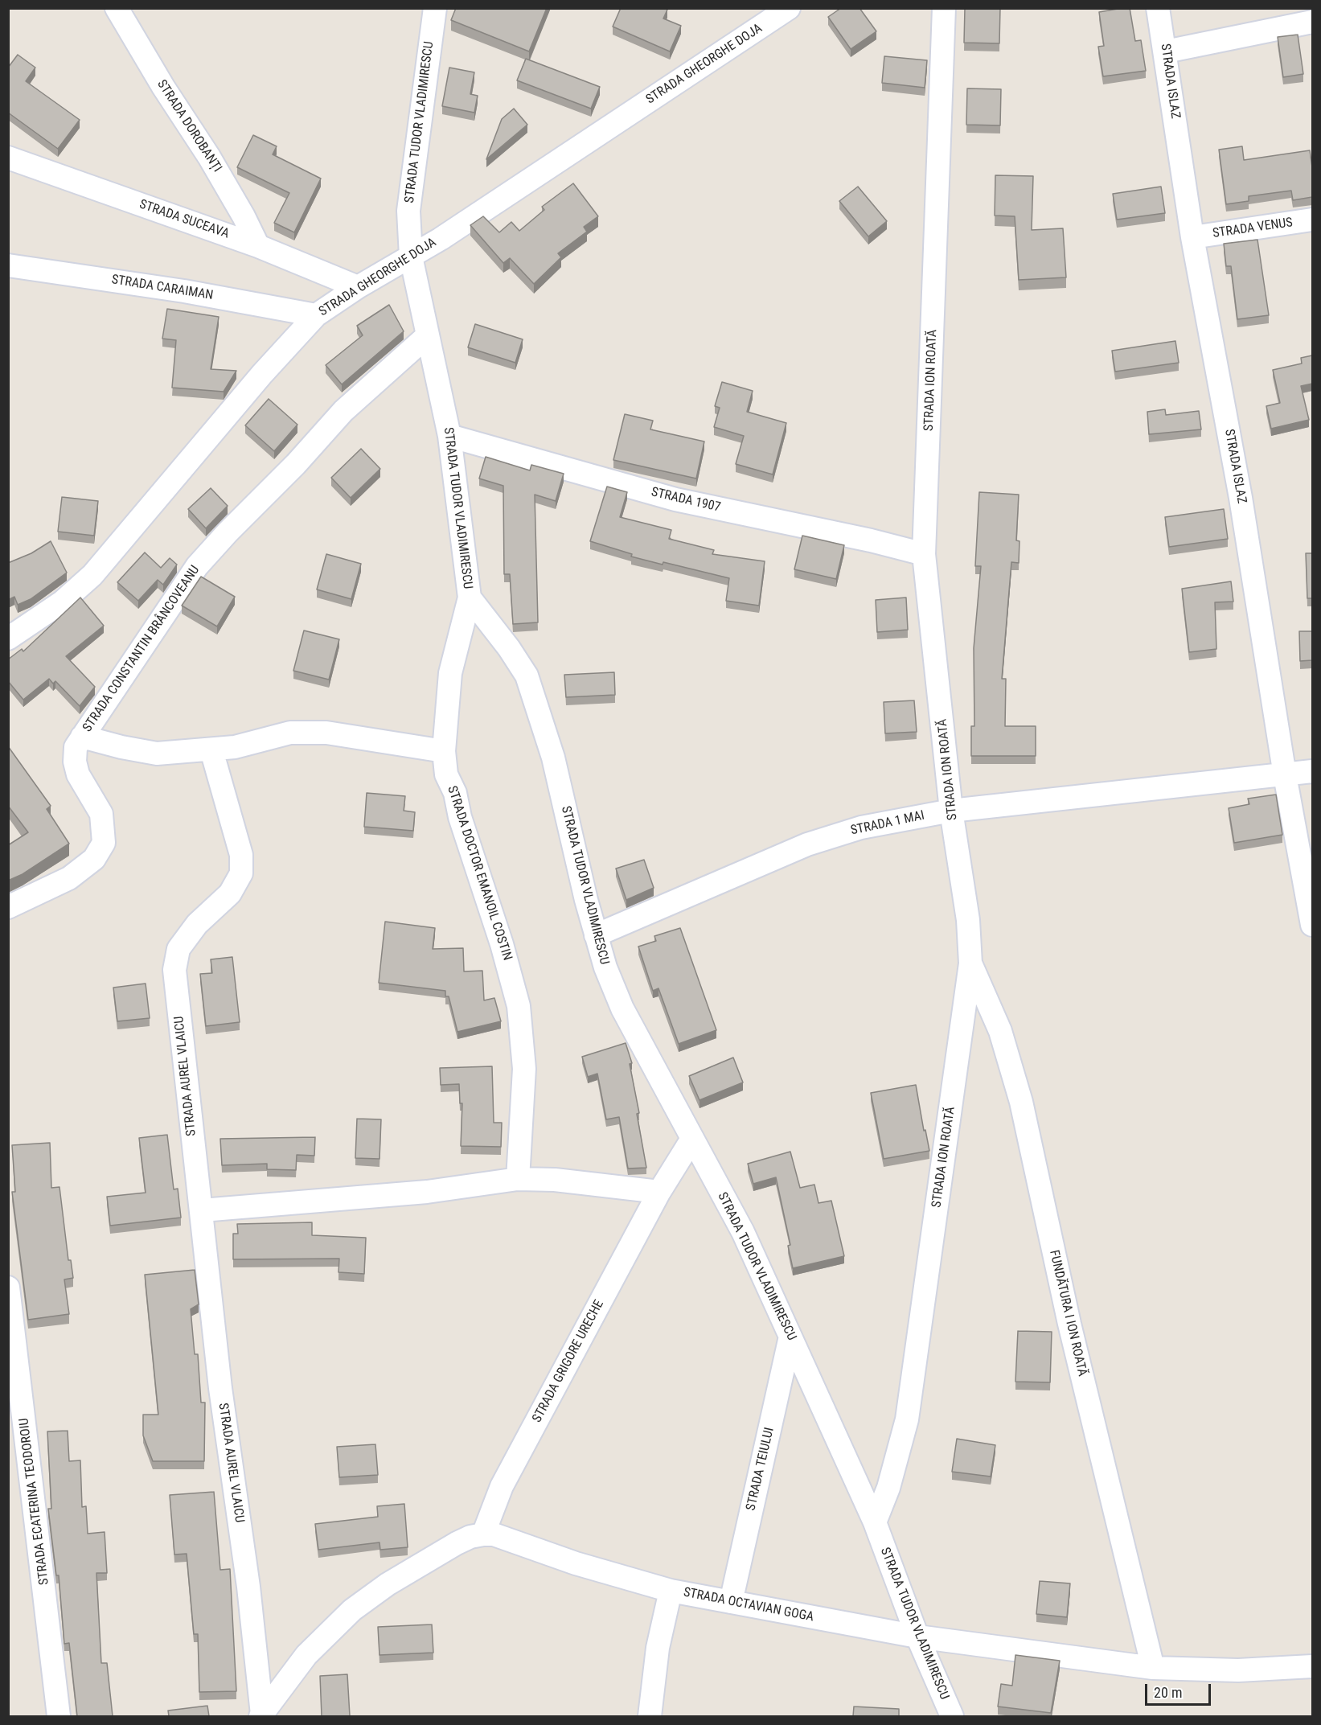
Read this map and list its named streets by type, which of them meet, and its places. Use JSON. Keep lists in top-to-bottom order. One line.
{"streets":{"street":["STRADA GHEORGHE DOJA","STRADA ISLAZ","STRADA TUDOR VLADIMIRESCU","STRADA DOROBANȚI","STRADA SUCEAVA","STRADA VENUS","STRADA CARAIMAN","STRADA ION ROATĂ","STRADA 1907","STRADA CONSTANTIN BRÂNCOVEANU","STRADA 1 MAI","STRADA DOCTOR EMANOIL COSTIN","STRADA AUREL VLAICU","FUNDĂTURA I ION ROATĂ","STRADA GRIGORE URECHE","STRADA TEIULUI","STRADA ECATERINA TEODOROIU","STRADA OCTAVIAN GOGA"]},"crossings":[["STRADA GHEORGHE DOJA","STRADA TUDOR VLADIMIRESCU"],["STRADA GHEORGHE DOJA","STRADA SUCEAVA"],["STRADA GHEORGHE DOJA","STRADA CARAIMAN"],["STRADA ISLAZ","STRADA VENUS"],["STRADA ISLAZ","STRADA 1 MAI"],["STRADA TUDOR VLADIMIRESCU","STRADA ION ROATĂ"],["STRADA TUDOR VLADIMIRESCU","STRADA 1907"],["STRADA TUDOR VLADIMIRESCU","STRADA CONSTANTIN BRÂNCOVEANU"],["STRADA TUDOR VLADIMIRESCU","STRADA 1 MAI"],["STRADA TUDOR VLADIMIRESCU","STRADA DOCTOR EMANOIL COSTIN"],["STRADA TUDOR VLADIMIRESCU","STRADA GRIGORE URECHE"],["STRADA TUDOR VLADIMIRESCU","STRADA TEIULUI"],["STRADA TUDOR VLADIMIRESCU","STRADA OCTAVIAN GOGA"],["STRADA DOROBANȚI","STRADA SUCEAVA"],["STRADA ION ROATĂ","STRADA 1907"],["STRADA ION ROATĂ","STRADA 1 MAI"],["STRADA ION ROATĂ","FUNDĂTURA I ION ROATĂ"],["STRADA AUREL VLAICU","STRADA OCTAVIAN GOGA"],["FUNDĂTURA I ION ROATĂ","STRADA OCTAVIAN GOGA"],["STRADA GRIGORE URECHE","STRADA OCTAVIAN GOGA"],["STRADA TEIULUI","STRADA OCTAVIAN GOGA"]],"scale_bar":"20 m"}
